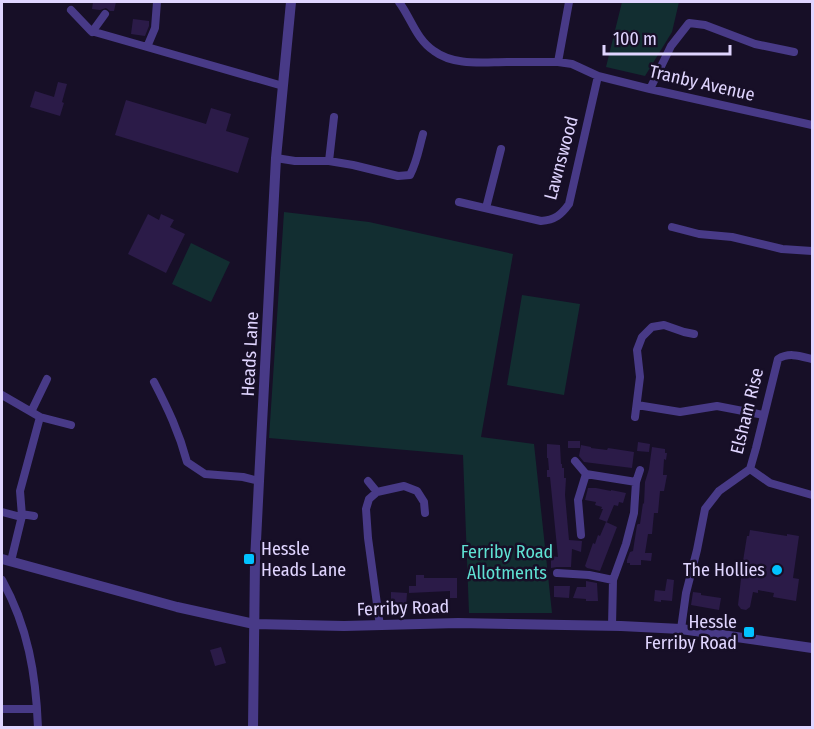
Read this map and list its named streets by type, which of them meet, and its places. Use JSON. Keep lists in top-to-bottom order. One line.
{"streets":{"street":["Tranby Avenue","Lawnswood","Heads Lane","Elsham Rise","Ferriby Road"]},"crossings":[["Tranby Avenue","Lawnswood"],["Heads Lane","Ferriby Road"],["Elsham Rise","Ferriby Road"]],"parks":["Ferriby Road Allotments"],"places":{"transit":["Hessle Heads Lane","Hessle Ferriby Road"],"other":["The Hollies"]},"scale_bar":"100 m"}
